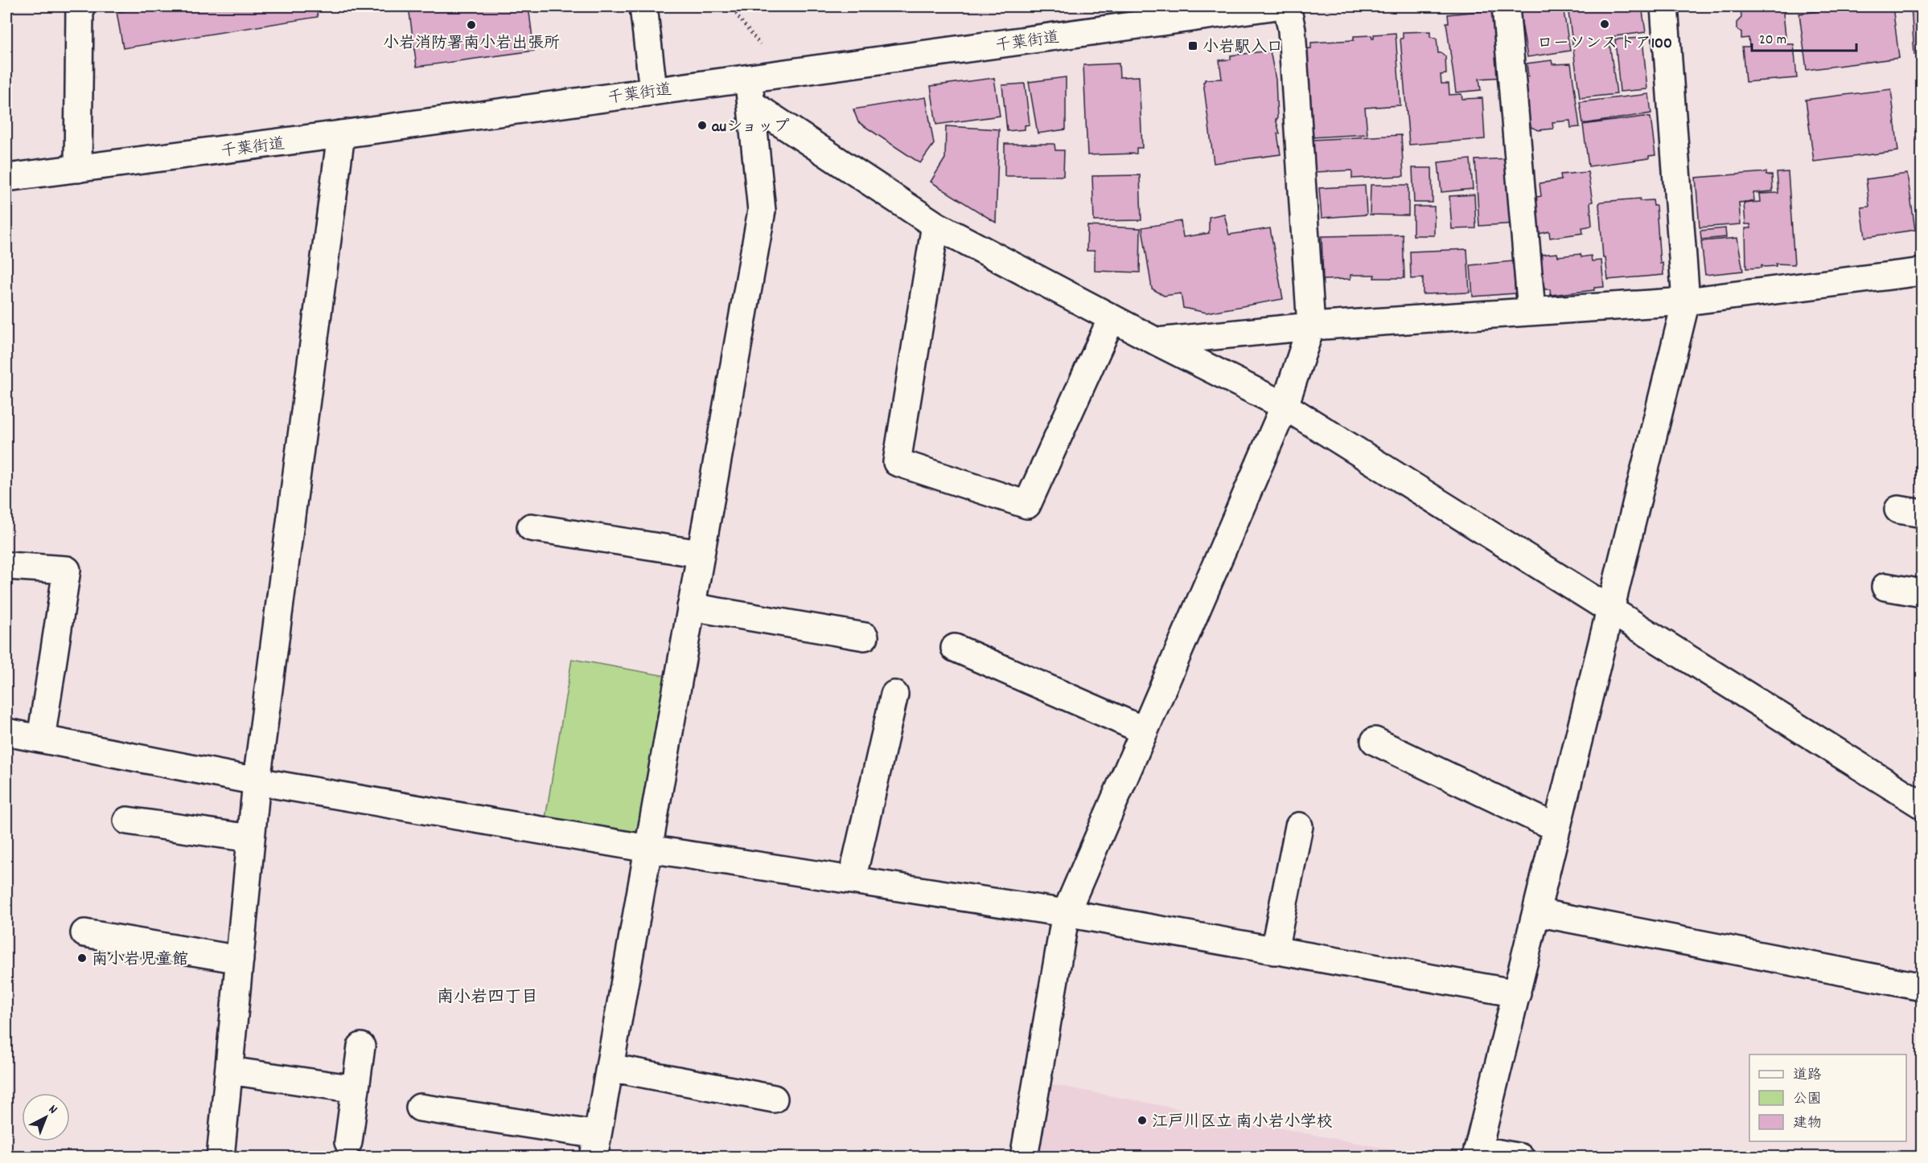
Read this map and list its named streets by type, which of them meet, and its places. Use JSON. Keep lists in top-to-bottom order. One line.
{"streets":{"main road":["千葉街道"]},"districts":["南小岩四丁目"],"places":{"other":["ローソンストア100","小岩消防署南小岩出張所","auショップ","南小岩児童館","江戸川区立 南小岩小学校"],"transit":["小岩駅入口"]},"legend":["道路","公園","建物"],"scale_bar":"20 m","north":"top right"}
